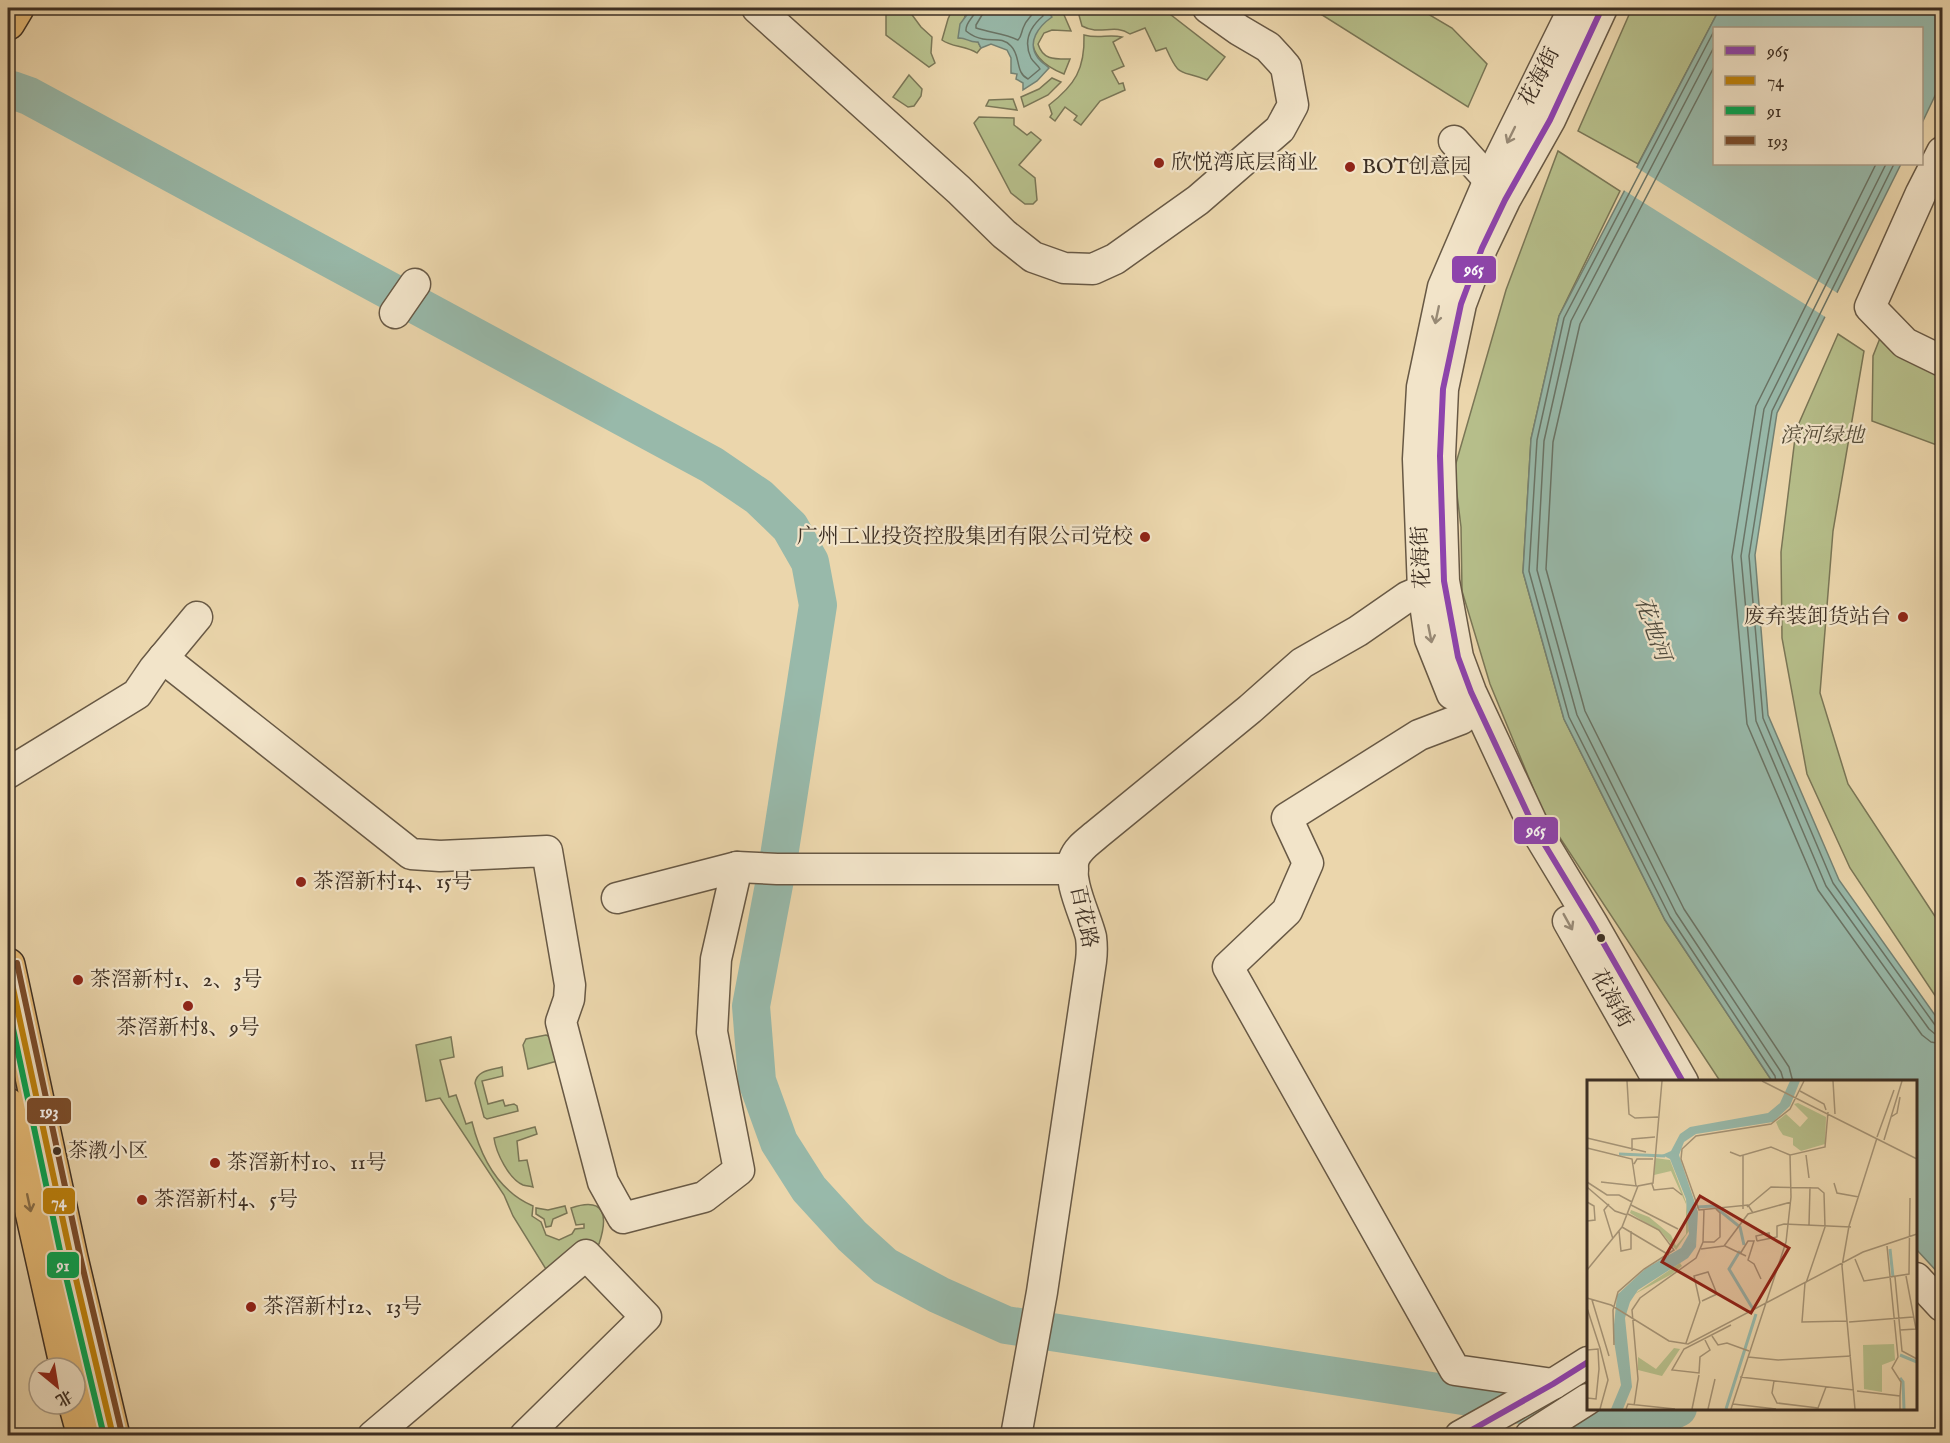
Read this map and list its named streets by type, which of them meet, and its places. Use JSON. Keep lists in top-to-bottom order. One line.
{"streets":{"street":["花海街","百花路"]},"crossings":[["花海街","百花路"]],"water":["花地河"],"parks":["滨河绿地"],"places":["欣悦湾底层商业","BOT创意园","广州工业投资控股集团有限公司党校","废弃装卸货站台","茶滘新村14、15号","茶滘新村1、2、3号","茶滘新村8、9号","茶漖小区","茶滘新村10、11号","茶滘新村4、5号","茶滘新村12、13号"],"lines":["transit line 965","transit line 193","transit line 74","transit line 91"],"legend":["965","74","91","193"],"north":"bottom right"}
